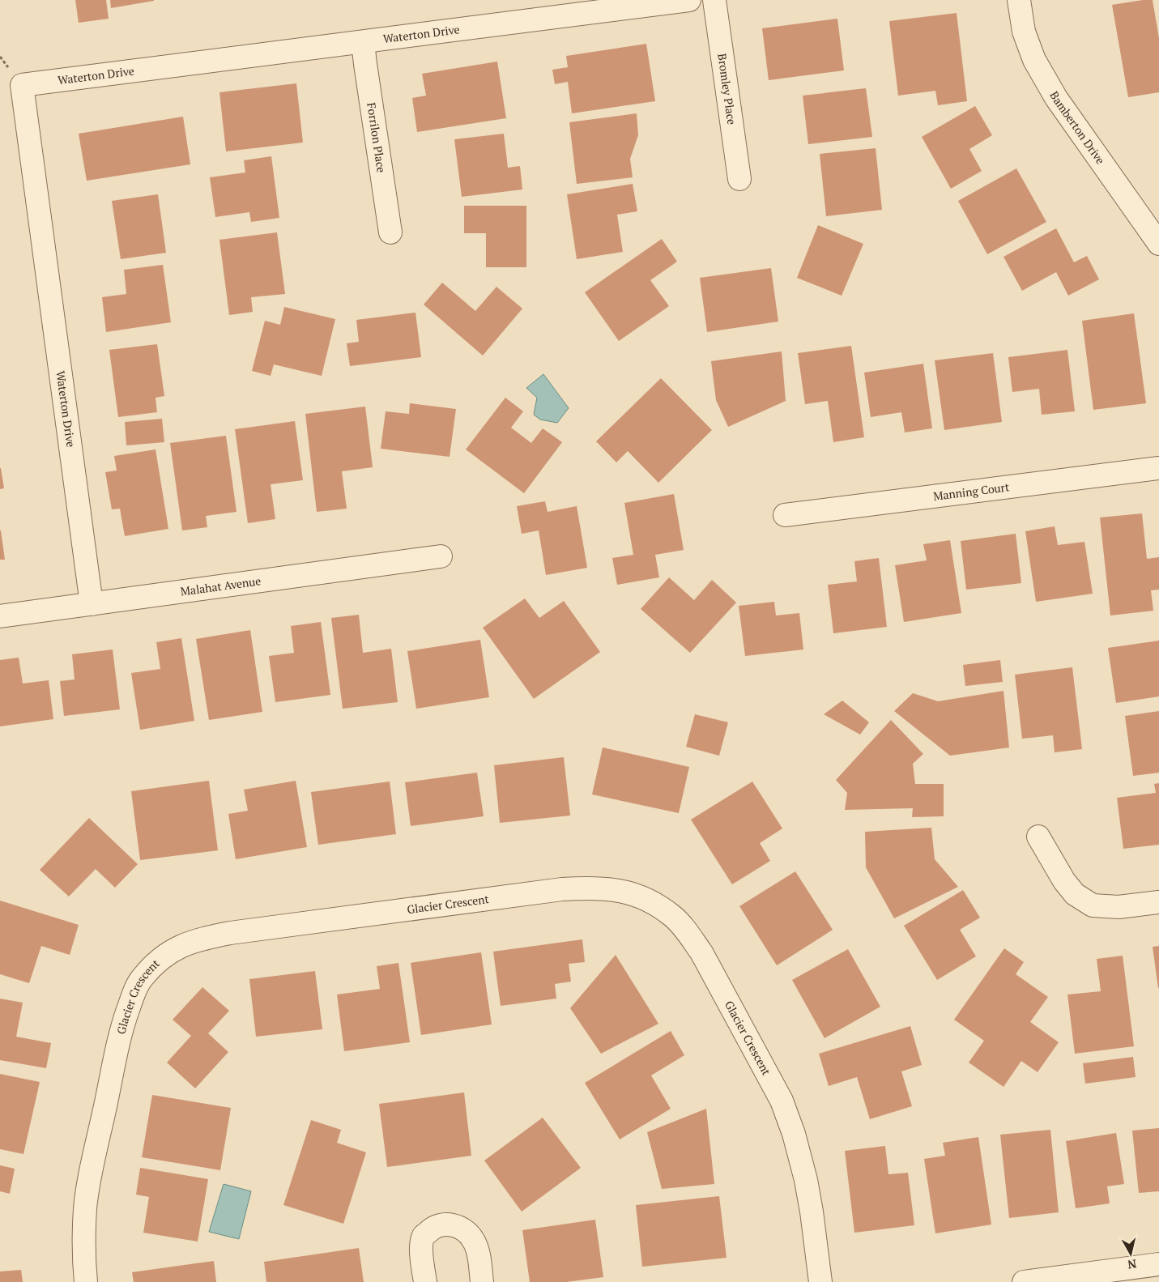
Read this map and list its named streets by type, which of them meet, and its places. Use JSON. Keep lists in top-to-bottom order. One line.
{"streets":{"street":["Waterton Drive","Bromley Place","Bamberton Drive","Forrilon Place","Manning Court","Malahat Avenue","Glacier Crescent"]},"crossings":[["Waterton Drive","Forrilon Place"],["Waterton Drive","Malahat Avenue"]],"north":"bottom"}
